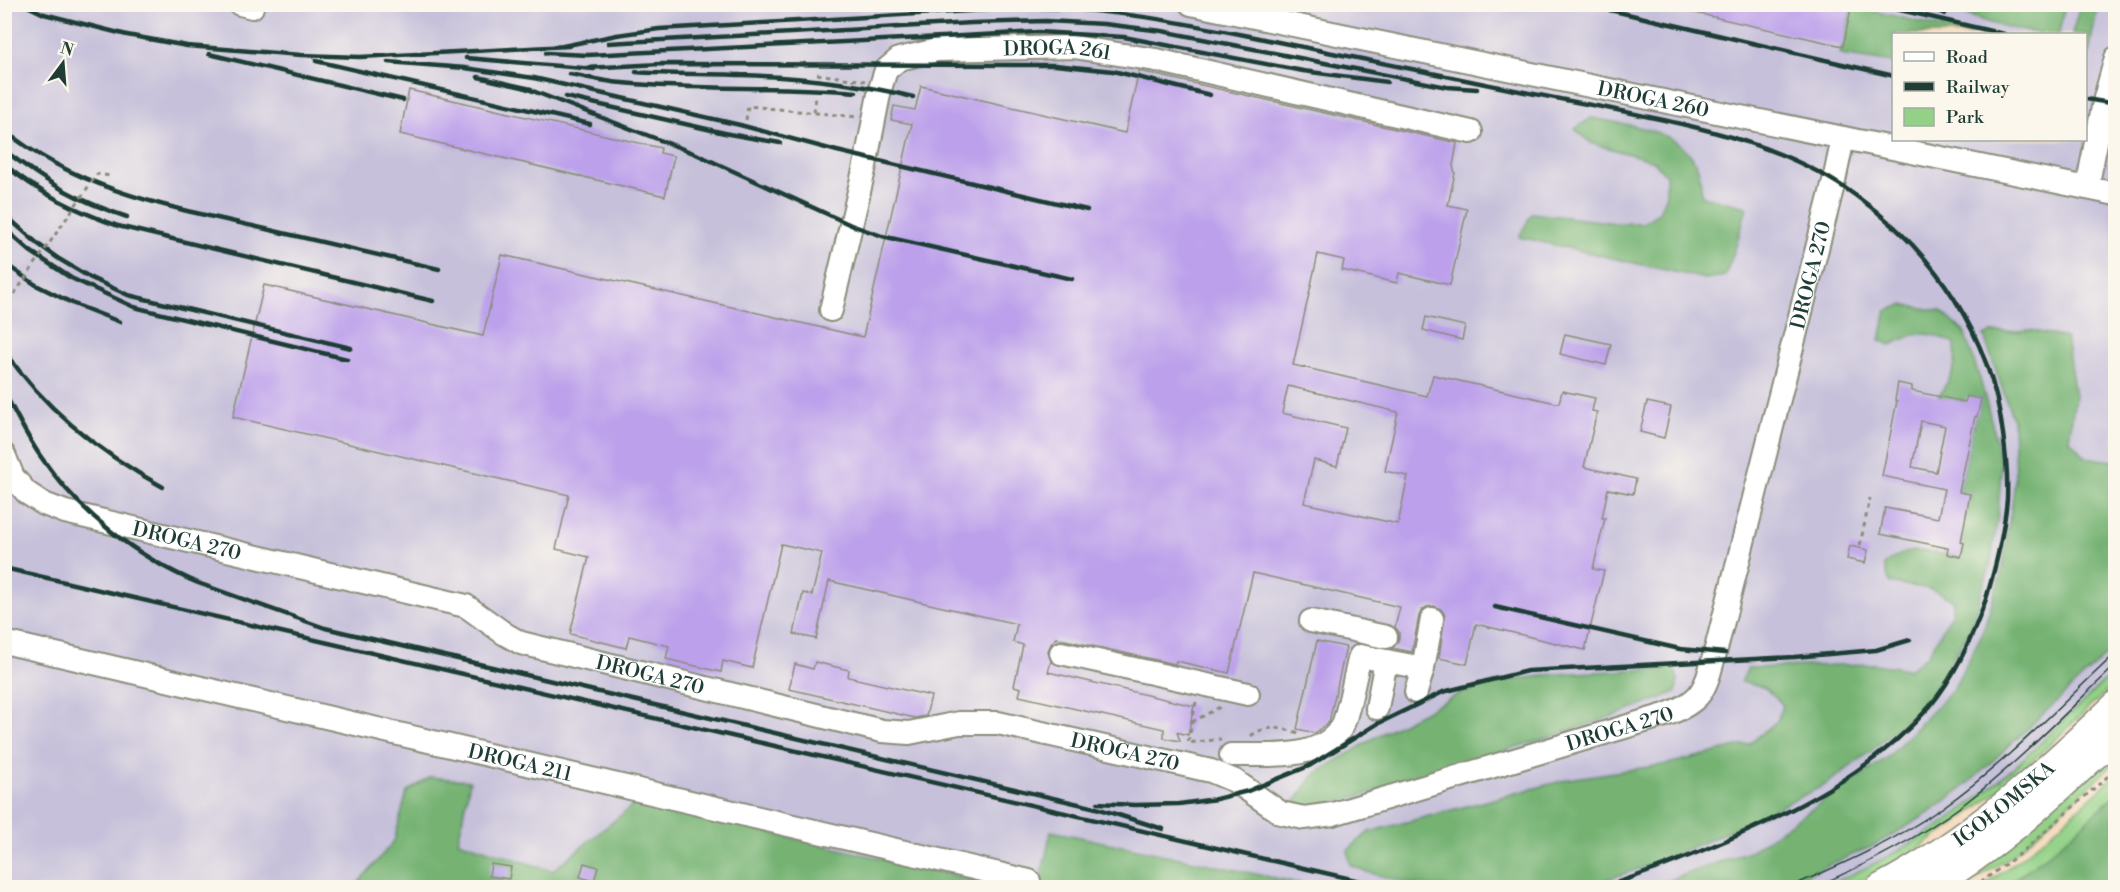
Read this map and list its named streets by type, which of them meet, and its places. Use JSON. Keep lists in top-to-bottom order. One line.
{"streets":{"main road":["IGOŁOMSKA"],"lane":["DROGA 261","DROGA 260","DROGA 270","DROGA 211"]},"crossings":[["DROGA 260","DROGA 270"]],"legend":["Road","Railway","Park"],"north":"top"}
